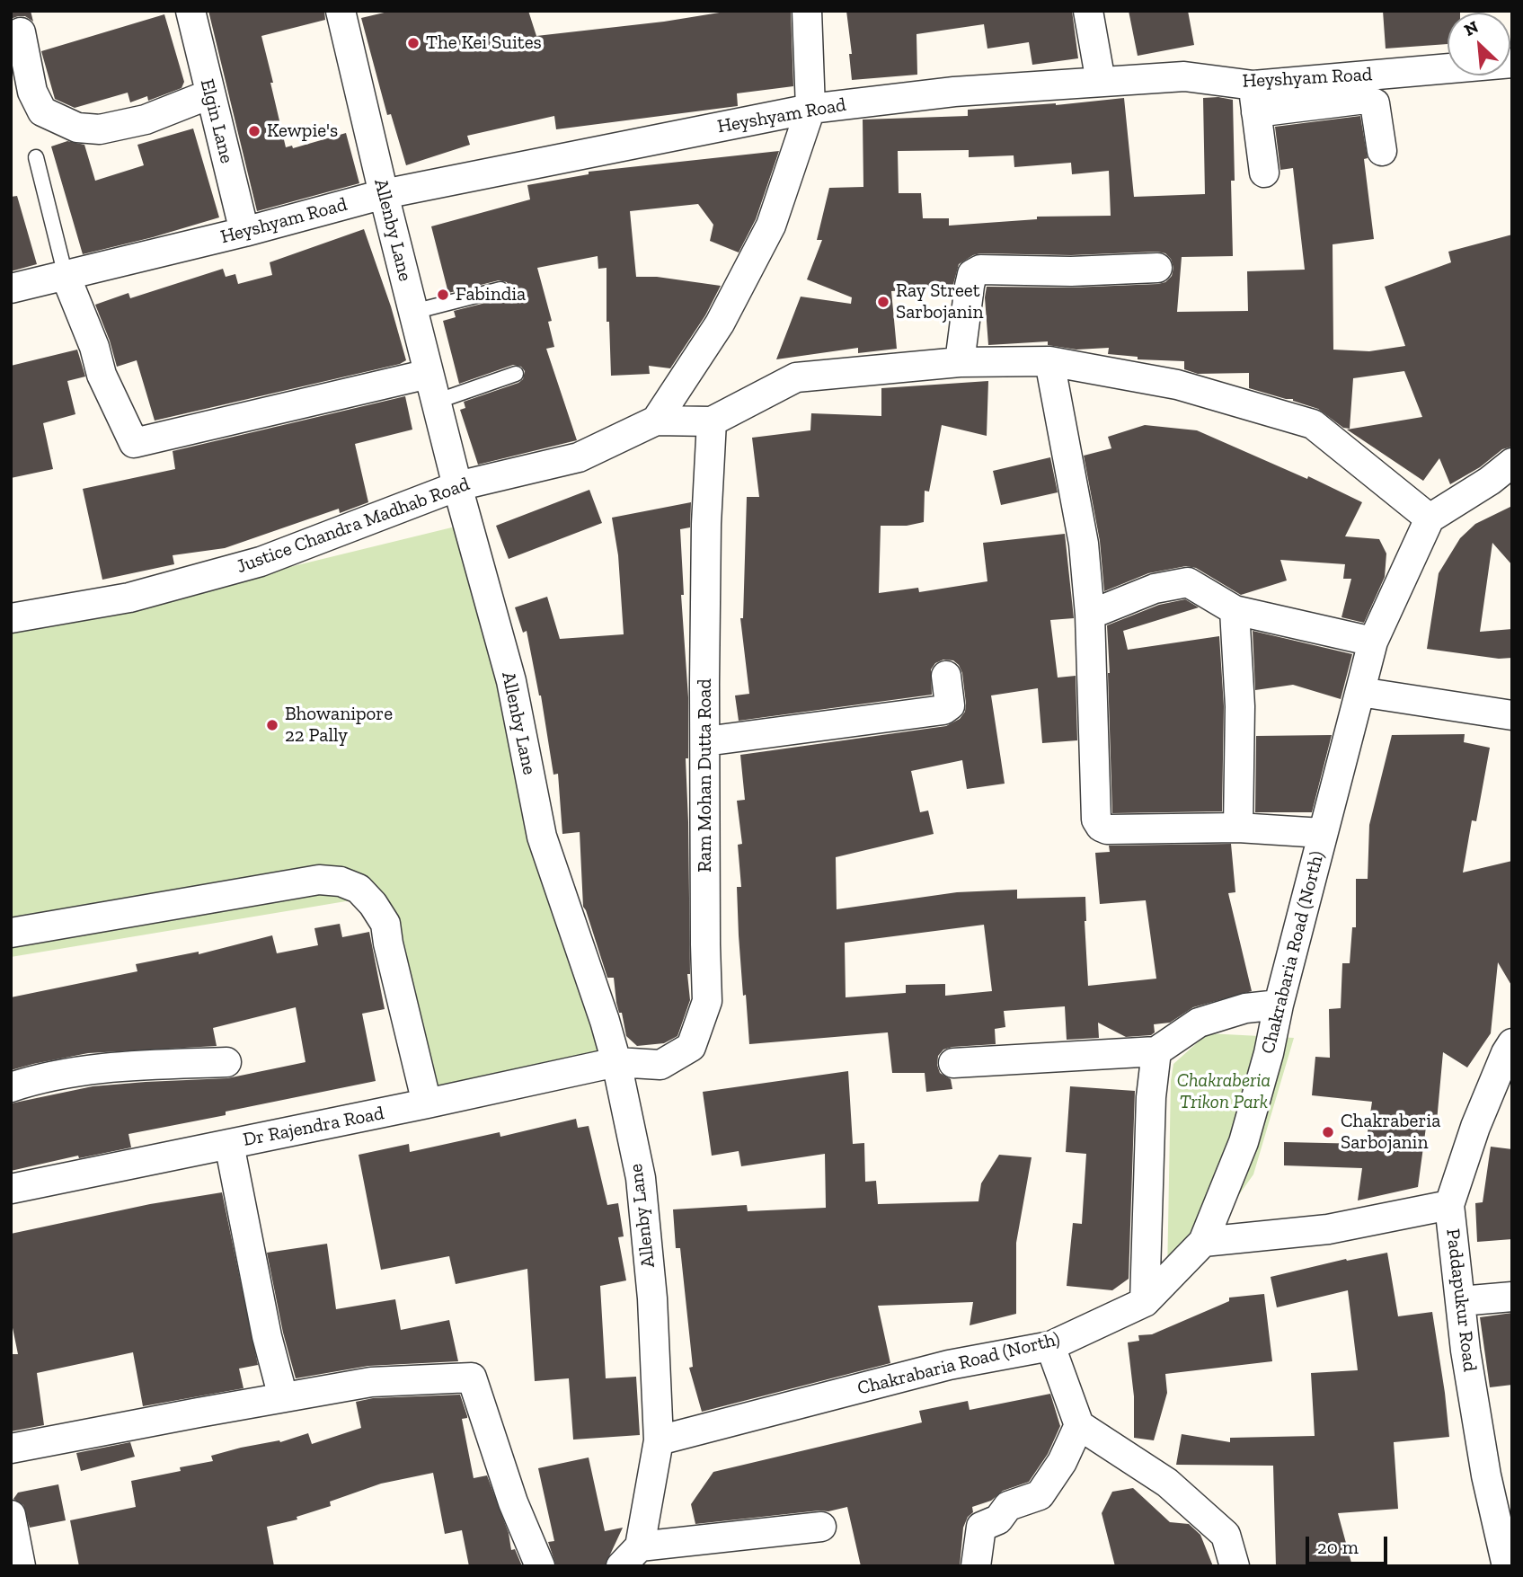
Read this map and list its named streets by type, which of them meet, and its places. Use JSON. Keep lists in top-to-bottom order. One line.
{"streets":{"street":["Heyshyam Road","Elgin Lane","Allenby Lane","Justice Chandra Madhab Road","Ram Mohan Dutta Road","Chakrabaria Road (North)","Dr Rajendra Road","Paddapukur Road"]},"crossings":[["Heyshyam Road","Elgin Lane"],["Heyshyam Road","Allenby Lane"],["Allenby Lane","Justice Chandra Madhab Road"],["Allenby Lane","Ram Mohan Dutta Road"],["Allenby Lane","Chakrabaria Road (North)"],["Allenby Lane","Dr Rajendra Road"],["Justice Chandra Madhab Road","Ram Mohan Dutta Road"],["Justice Chandra Madhab Road","Chakrabaria Road (North)"],["Ram Mohan Dutta Road","Dr Rajendra Road"]],"parks":["Chakraberia Trikon Park"],"places":["The Kei Suites","Kewpie's","Fabindia","Ray Street Sarbojanin","Bhowanipore 22 Pally","Chakraberia Sarbojanin"],"scale_bar":"20 m","north":"top left"}
